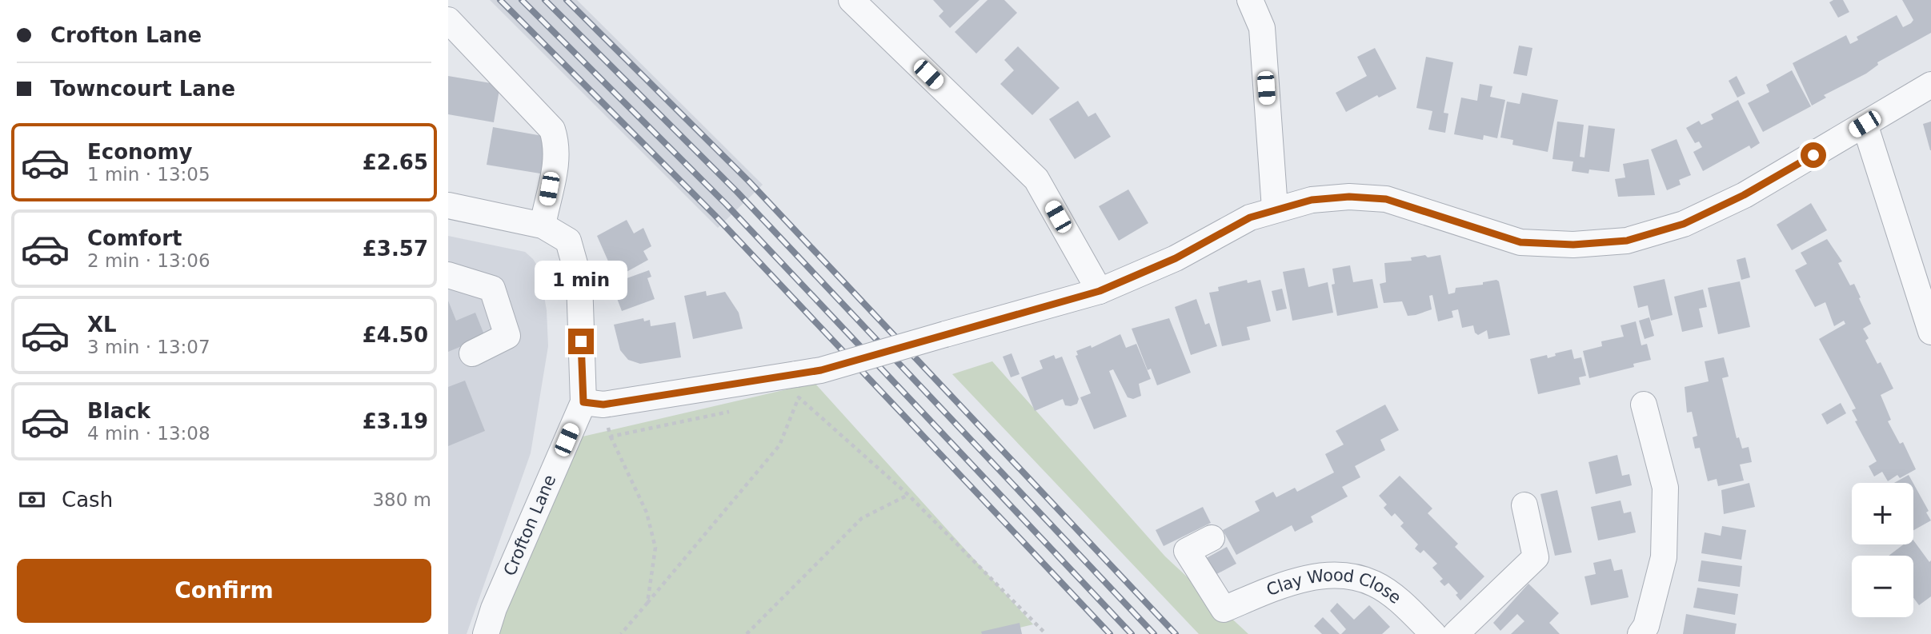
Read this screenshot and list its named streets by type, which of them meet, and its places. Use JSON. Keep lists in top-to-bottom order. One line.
{"streets":{"street":["Crofton Lane","Clay Wood Close"]},"page":{"banner":["Crofton Lane","Towncourt Lane"],"list":[{"name":"Economy","note":"1 min · 13:05","value":"£2.65"},{"name":"Comfort","note":"2 min · 13:06","value":"£3.57"},{"name":"XL","note":"3 min · 13:07","value":"£4.50"},{"name":"Black","note":"4 min · 13:08","value":"£3.19"}],"bubble":"1 min","pay":["Cash","380 m"],"map_buttons":["+","−"],"buttons":"Confirm"}}
